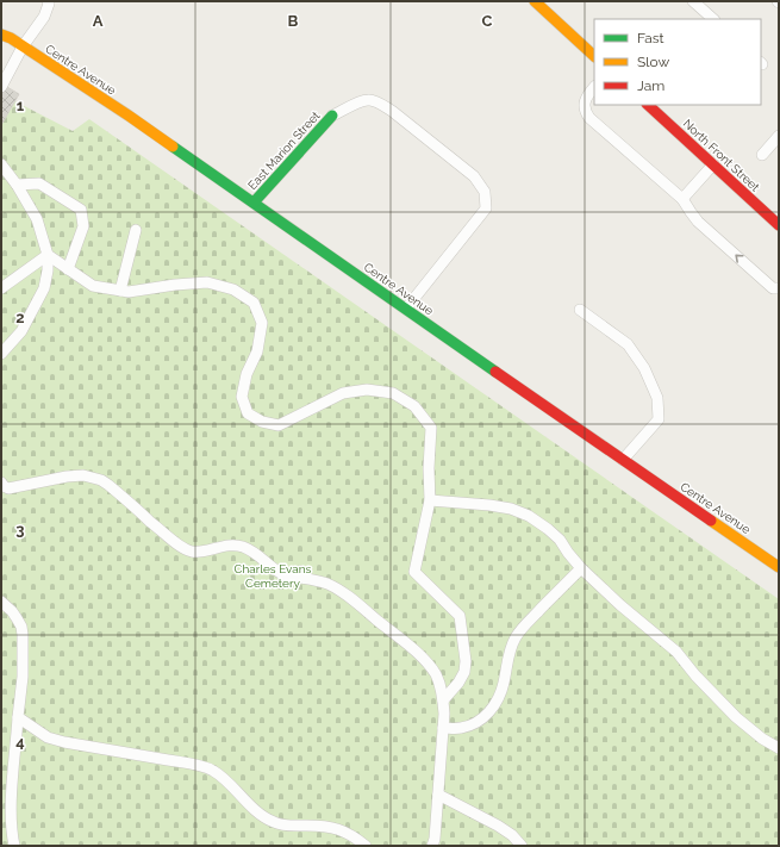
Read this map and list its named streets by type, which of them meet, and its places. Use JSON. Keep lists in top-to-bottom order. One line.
{"streets":{"main road":["Centre Avenue","East Marion Street","North Front Street"]},"crossings":[["Centre Avenue","East Marion Street"]],"parks":["Charles Evans Cemetery"],"legend":["Fast","Slow","Jam"],"grid":{"columns":["A","B","C"],"rows":["1","2","3","4"]}}
